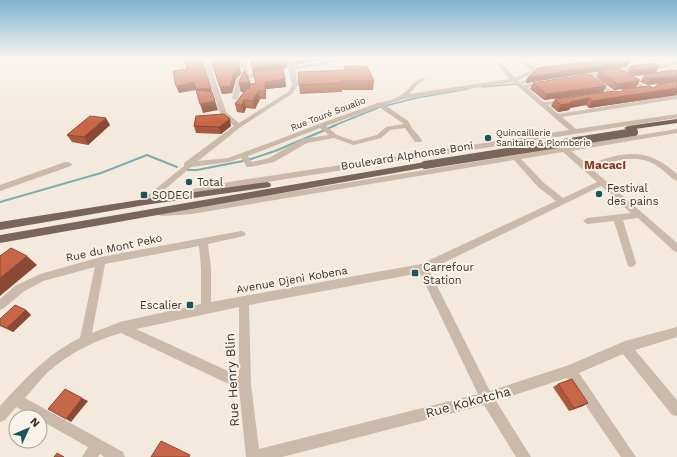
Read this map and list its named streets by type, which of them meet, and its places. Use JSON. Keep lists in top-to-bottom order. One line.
{"streets":{"main road":["Boulevard Alphonse Boni"],"street":["Rue Touré Soualio","Rue du Mont Peko","Avenue Djeni Kobena","Rue Henry Blin","Rue Kokotcha"]},"crossings":[["Avenue Djeni Kobena","Rue Henry Blin"],["Rue Henry Blin","Rue Kokotcha"]],"districts":["Macaci"],"places":{"other":["Quincaillerie Sanitaire & Plomberie","Total","Festival des pains"],"transit":["SODECI","Carrefour Station","Escalier"]},"north":"top right"}
